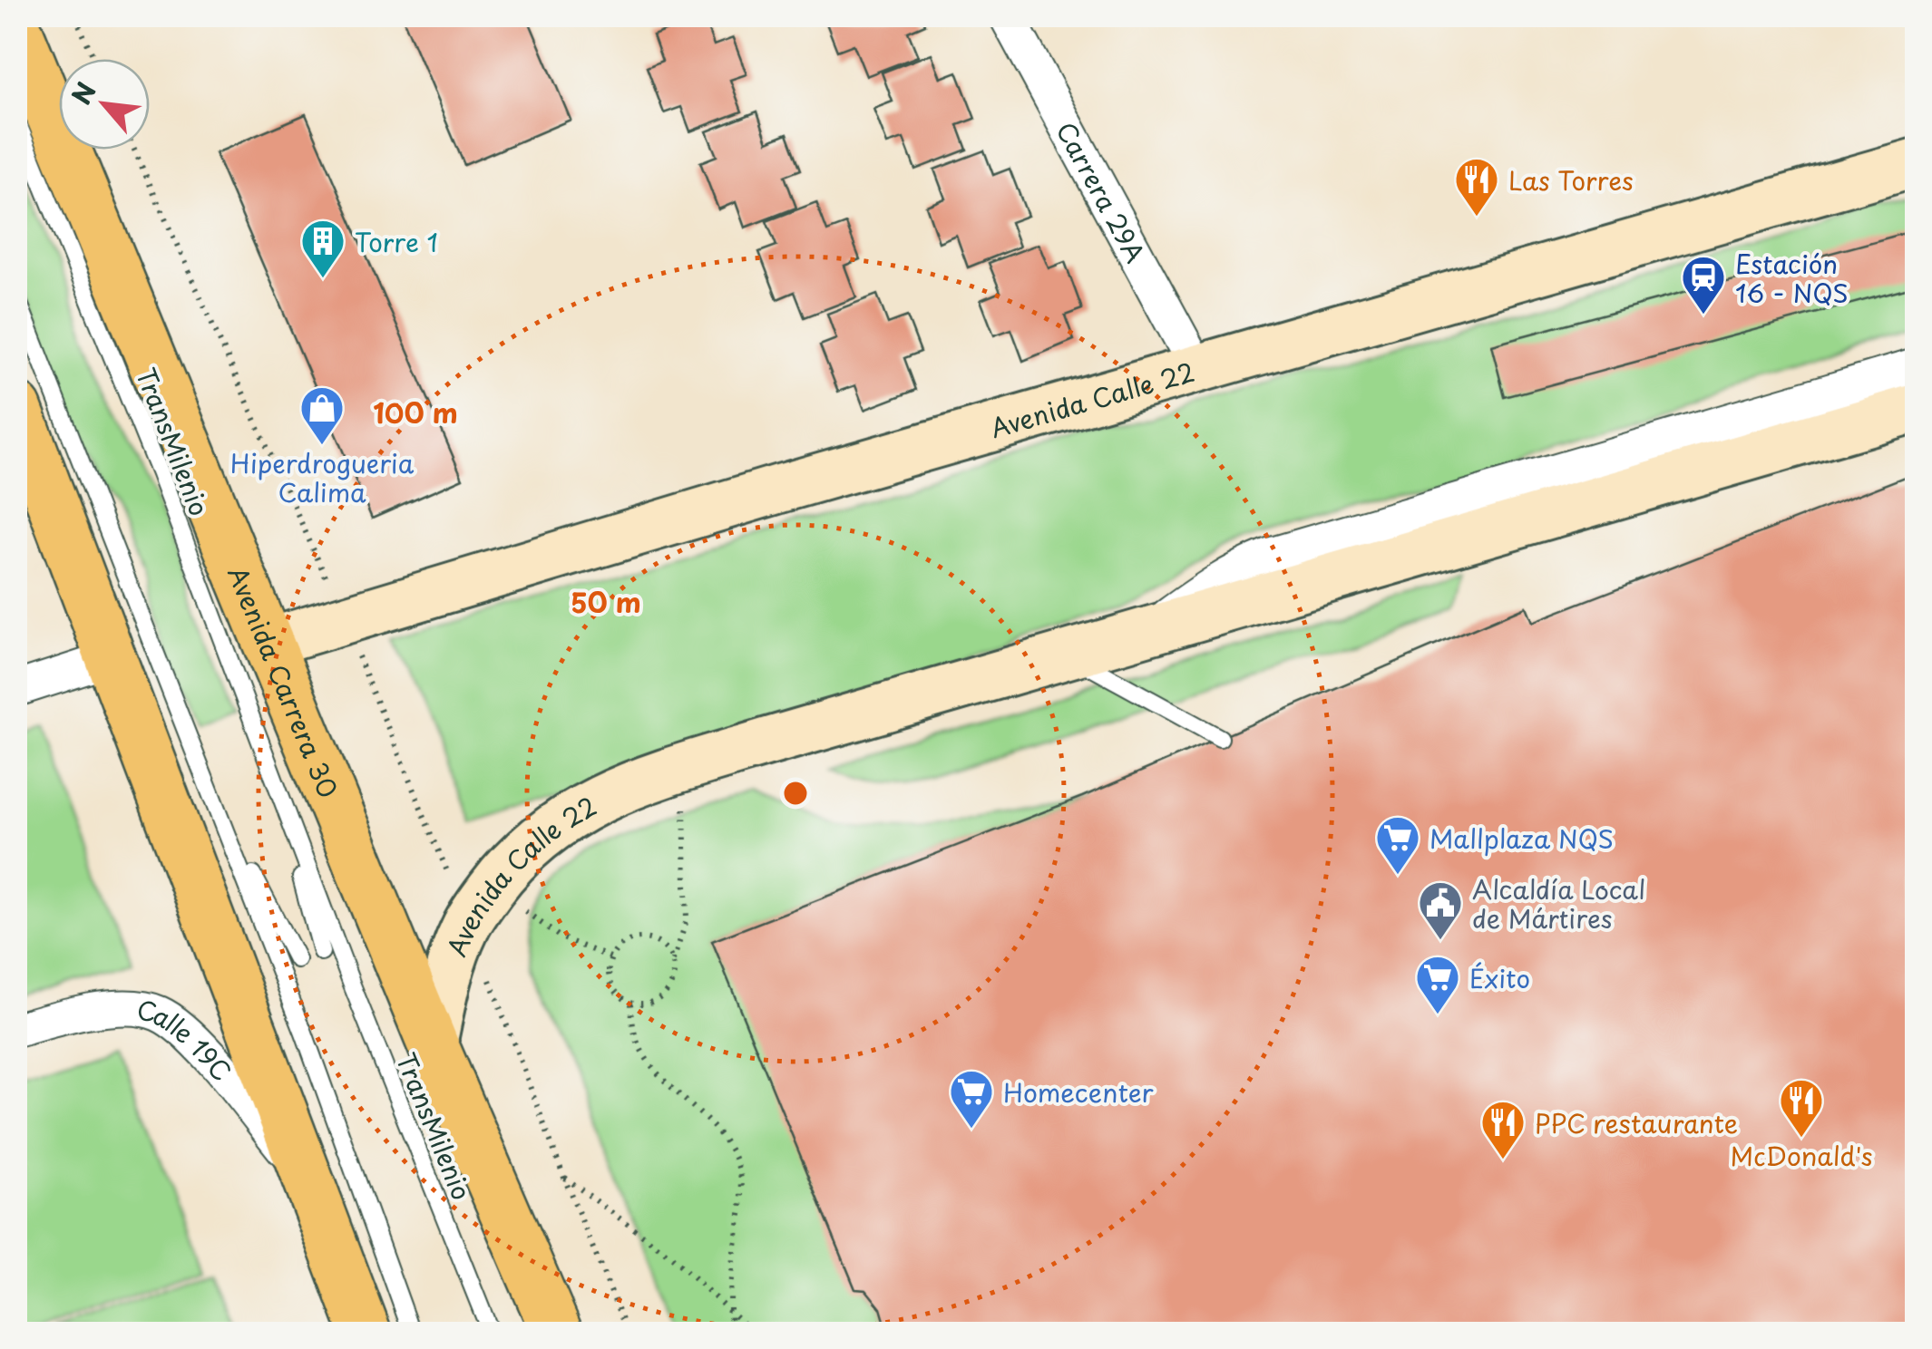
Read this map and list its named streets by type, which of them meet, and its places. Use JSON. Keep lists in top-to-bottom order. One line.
{"streets":{"highway":["Avenida Carrera 30"],"street":["Carrera 29A","Avenida Calle 22","Calle 19C"],"lane":["TransMilenio"]},"crossings":[["Carrera 29A","Avenida Calle 22"],["Avenida Calle 22","Avenida Carrera 30"]],"places":{"restaurant":["Las Torres","McDonald's","PPC restaurante"],"building":["Torre 1"],"station":["Estación 16 - NQS"],"shop":["Hiperdrogueria Calima"],"supermarket":["Mallplaza NQS","Éxito","Homecenter"],"public building":["Alcaldía Local de Mártires"]},"north":"top left","rings":["100 m","50 m"]}
